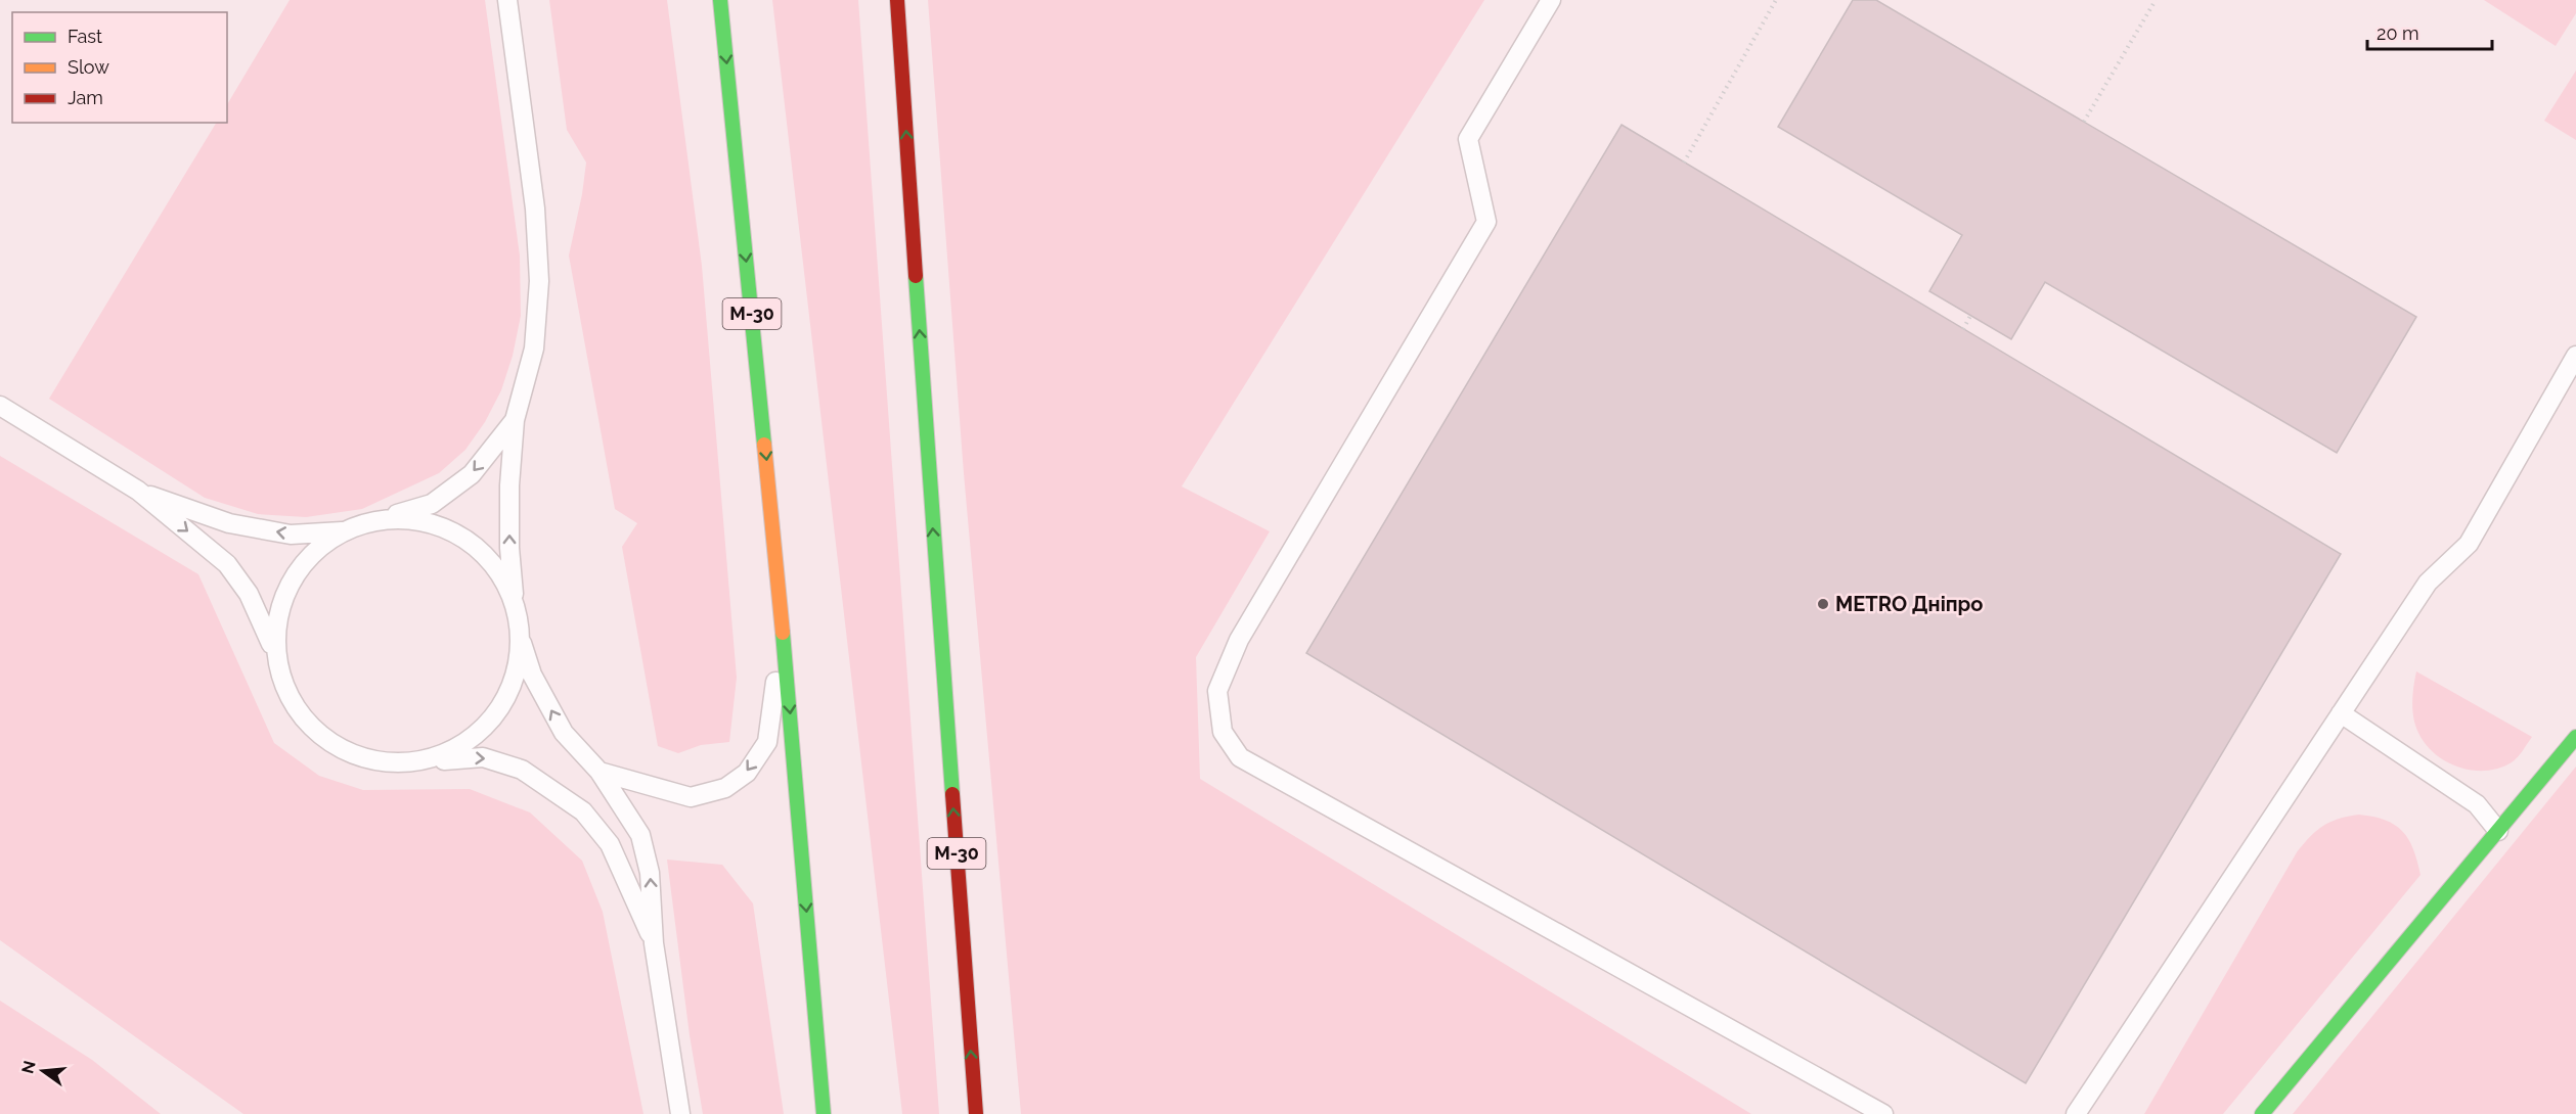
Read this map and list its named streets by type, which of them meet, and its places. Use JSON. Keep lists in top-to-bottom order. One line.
{"streets":{"main road":["М-30"]},"places":["METRO Дніпро"],"legend":["Fast","Slow","Jam"],"scale_bar":"20 m","north":"left"}
